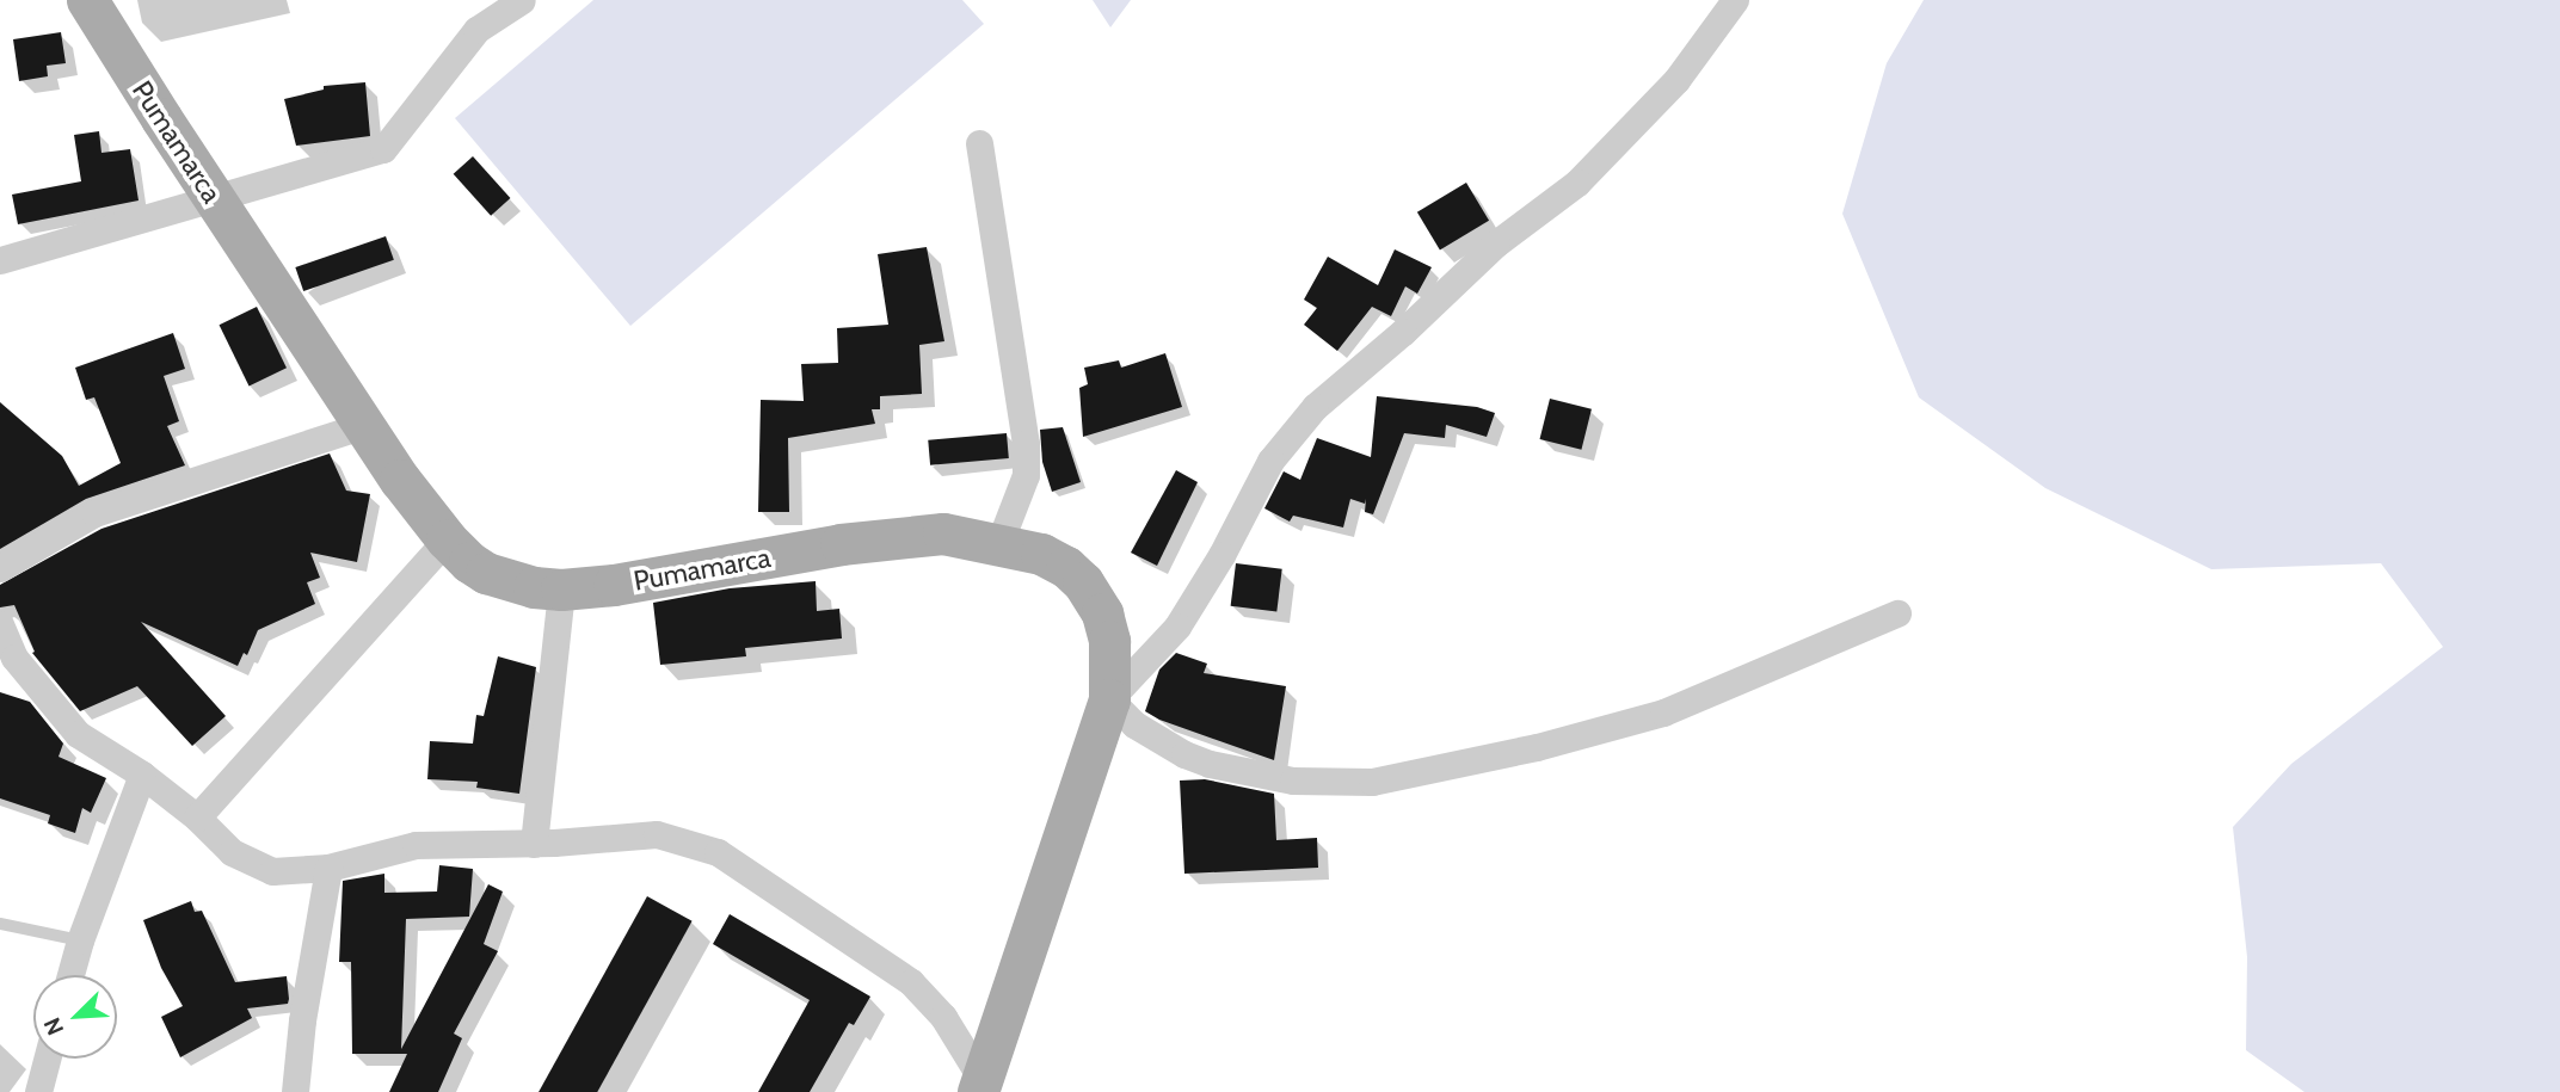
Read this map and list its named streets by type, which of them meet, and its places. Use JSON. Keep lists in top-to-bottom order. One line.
{"streets":{"main road":["Pumamarca"]},"north":"bottom left"}
